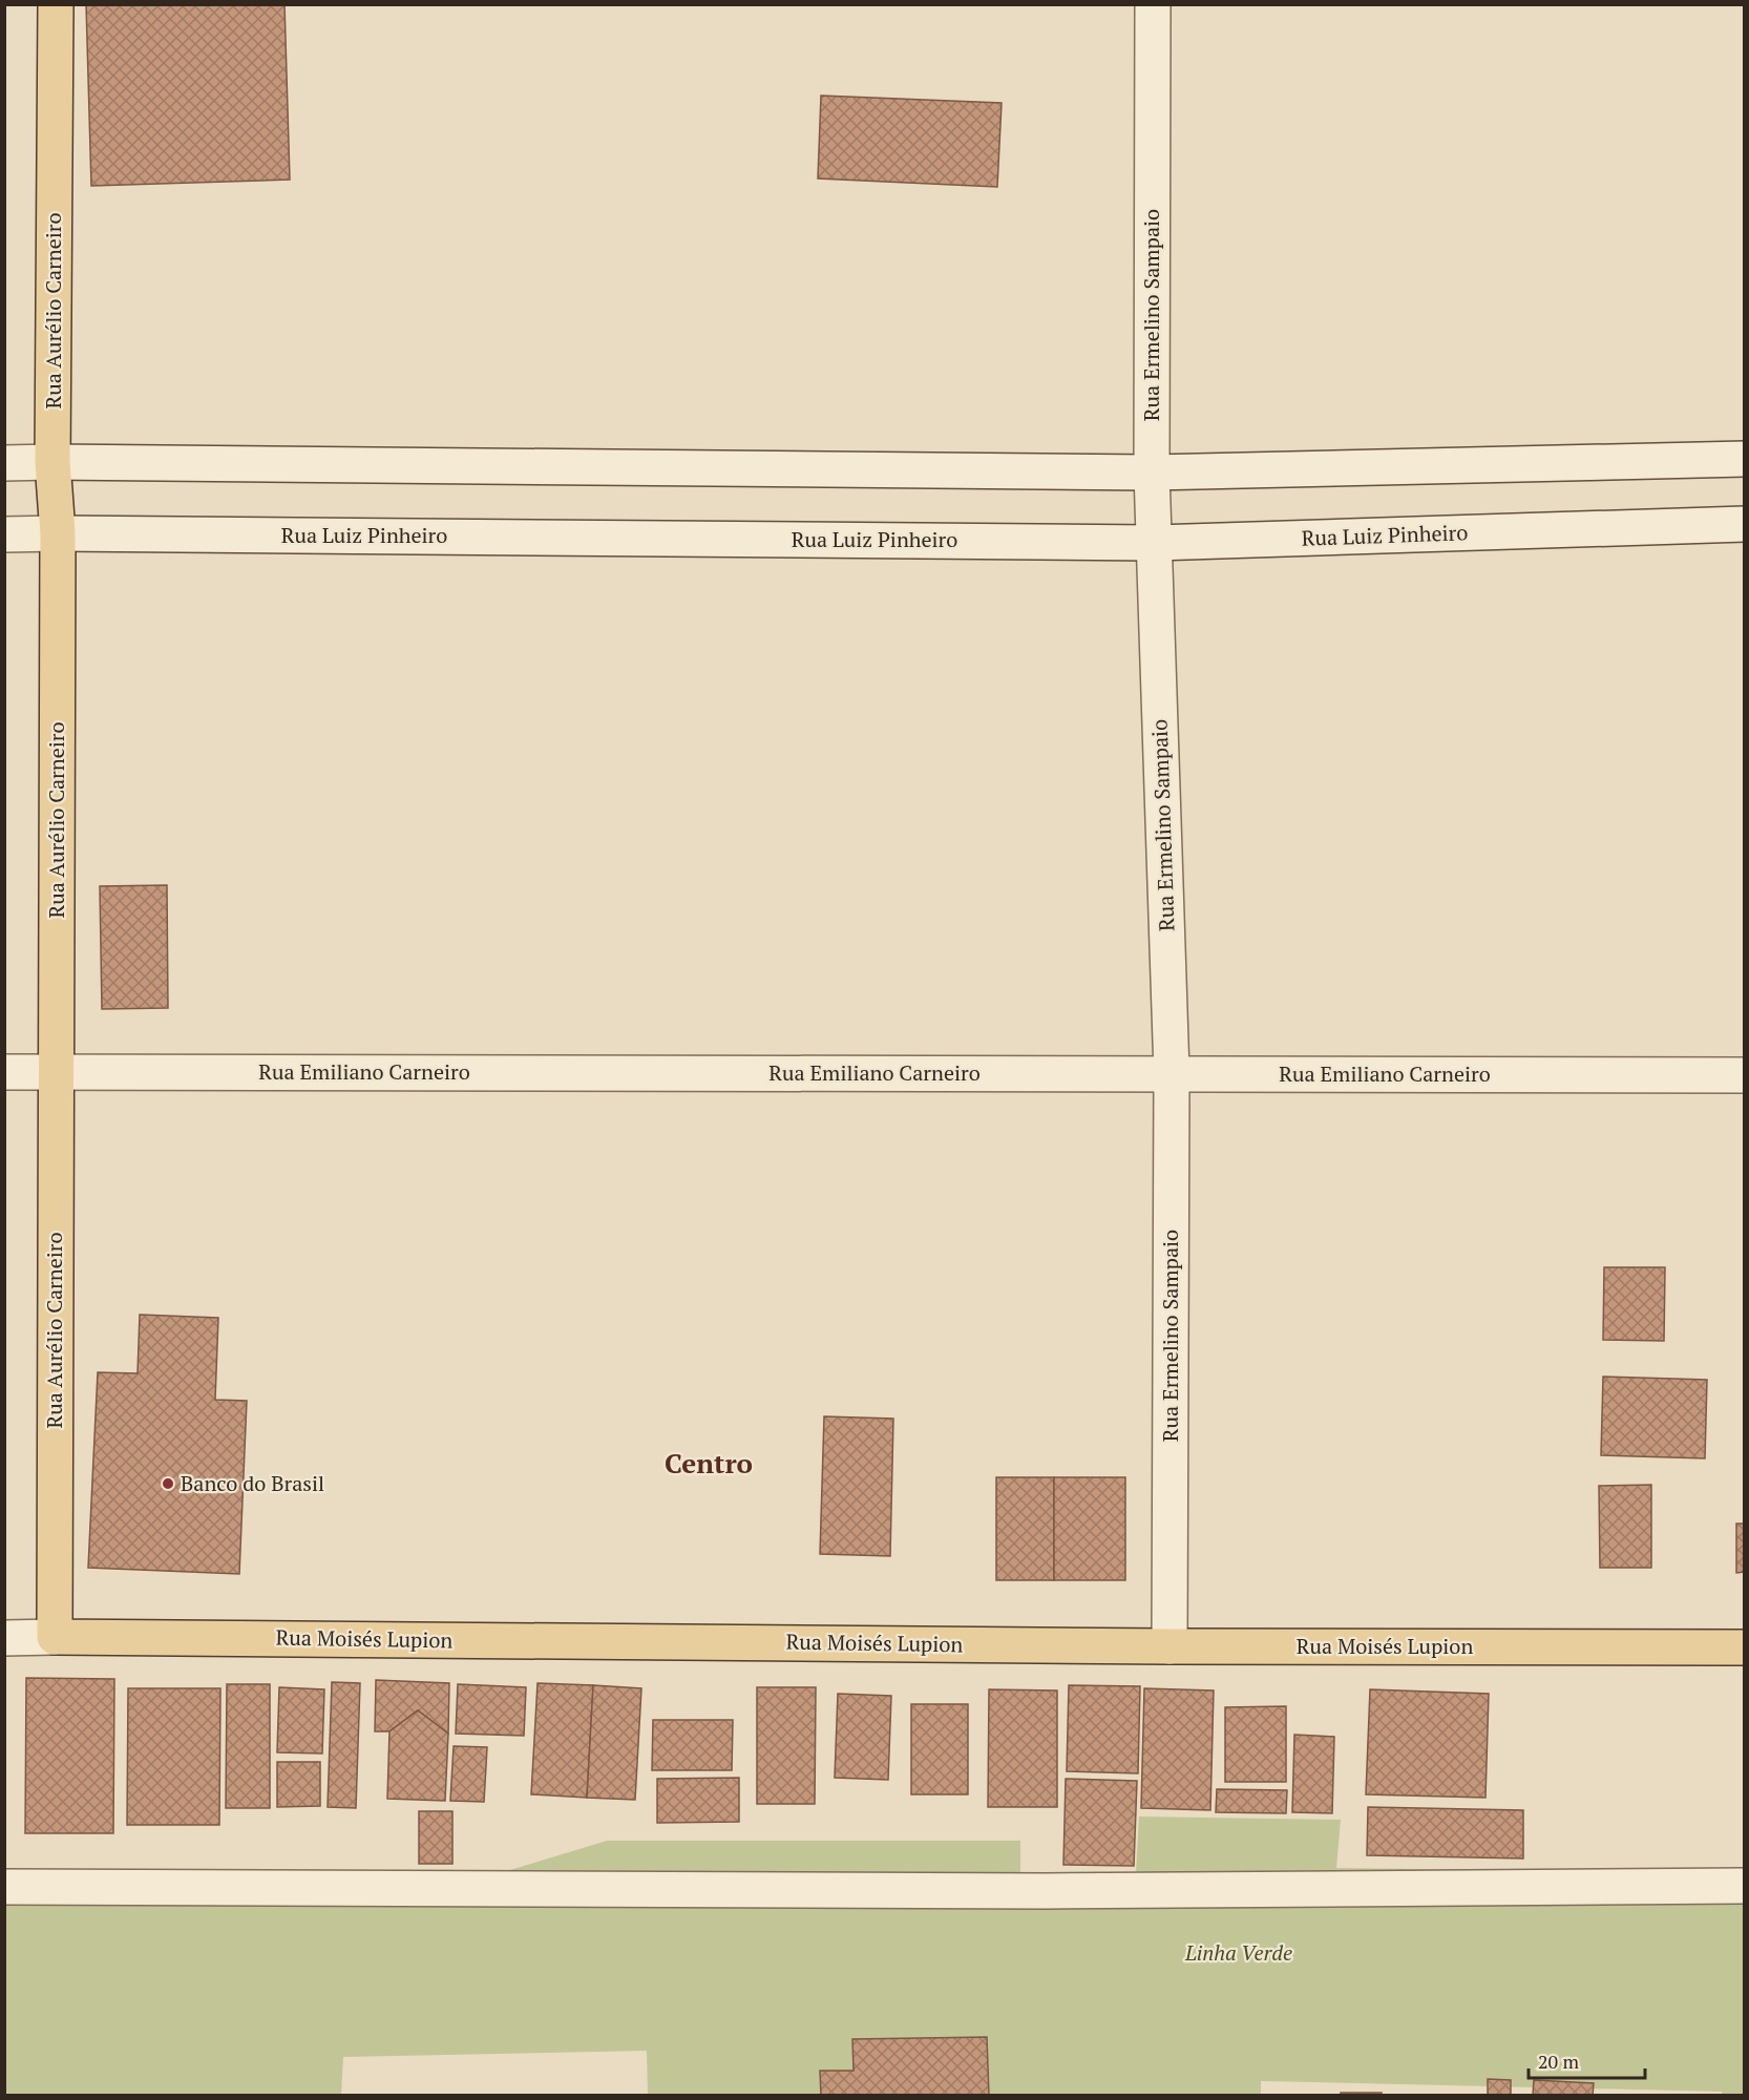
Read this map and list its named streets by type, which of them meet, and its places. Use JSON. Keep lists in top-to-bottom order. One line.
{"streets":{"main road":["Rua Aurélio Carneiro","Rua Moisés Lupion"],"street":["Rua Ermelino Sampaio","Rua Luiz Pinheiro","Rua Emiliano Carneiro"]},"crossings":[["Rua Aurélio Carneiro","Rua Luiz Pinheiro"],["Rua Aurélio Carneiro","Rua Emiliano Carneiro"],["Rua Aurélio Carneiro","Rua Moisés Lupion"],["Rua Ermelino Sampaio","Rua Luiz Pinheiro"],["Rua Ermelino Sampaio","Rua Emiliano Carneiro"],["Rua Ermelino Sampaio","Rua Moisés Lupion"]],"districts":["Centro"],"parks":["Linha Verde"],"places":["Banco do Brasil"],"scale_bar":"20 m"}
